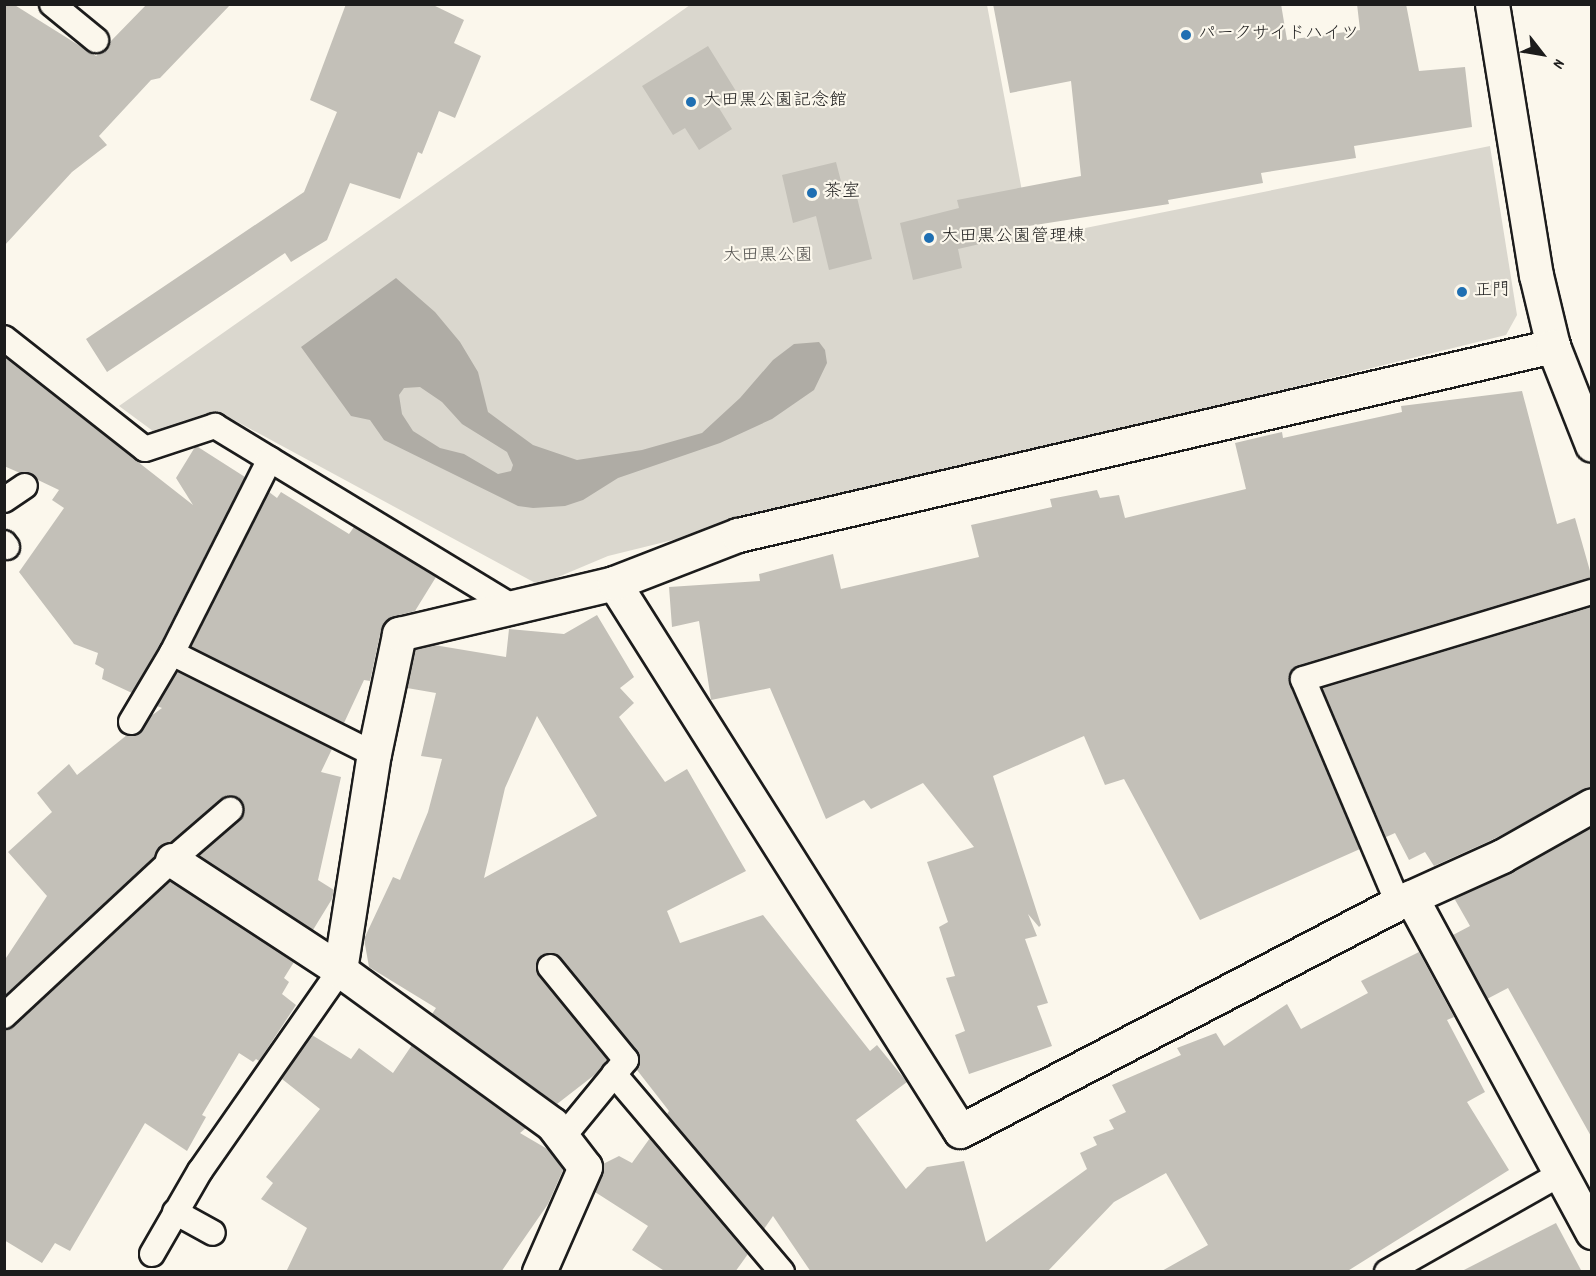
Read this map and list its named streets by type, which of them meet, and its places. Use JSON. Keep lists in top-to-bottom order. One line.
{"parks":["大田黒公園"],"places":["パークサイドハイツ","大田黒公園記念館","茶室","大田黒公園管理棟","正門"],"north":"bottom right"}
